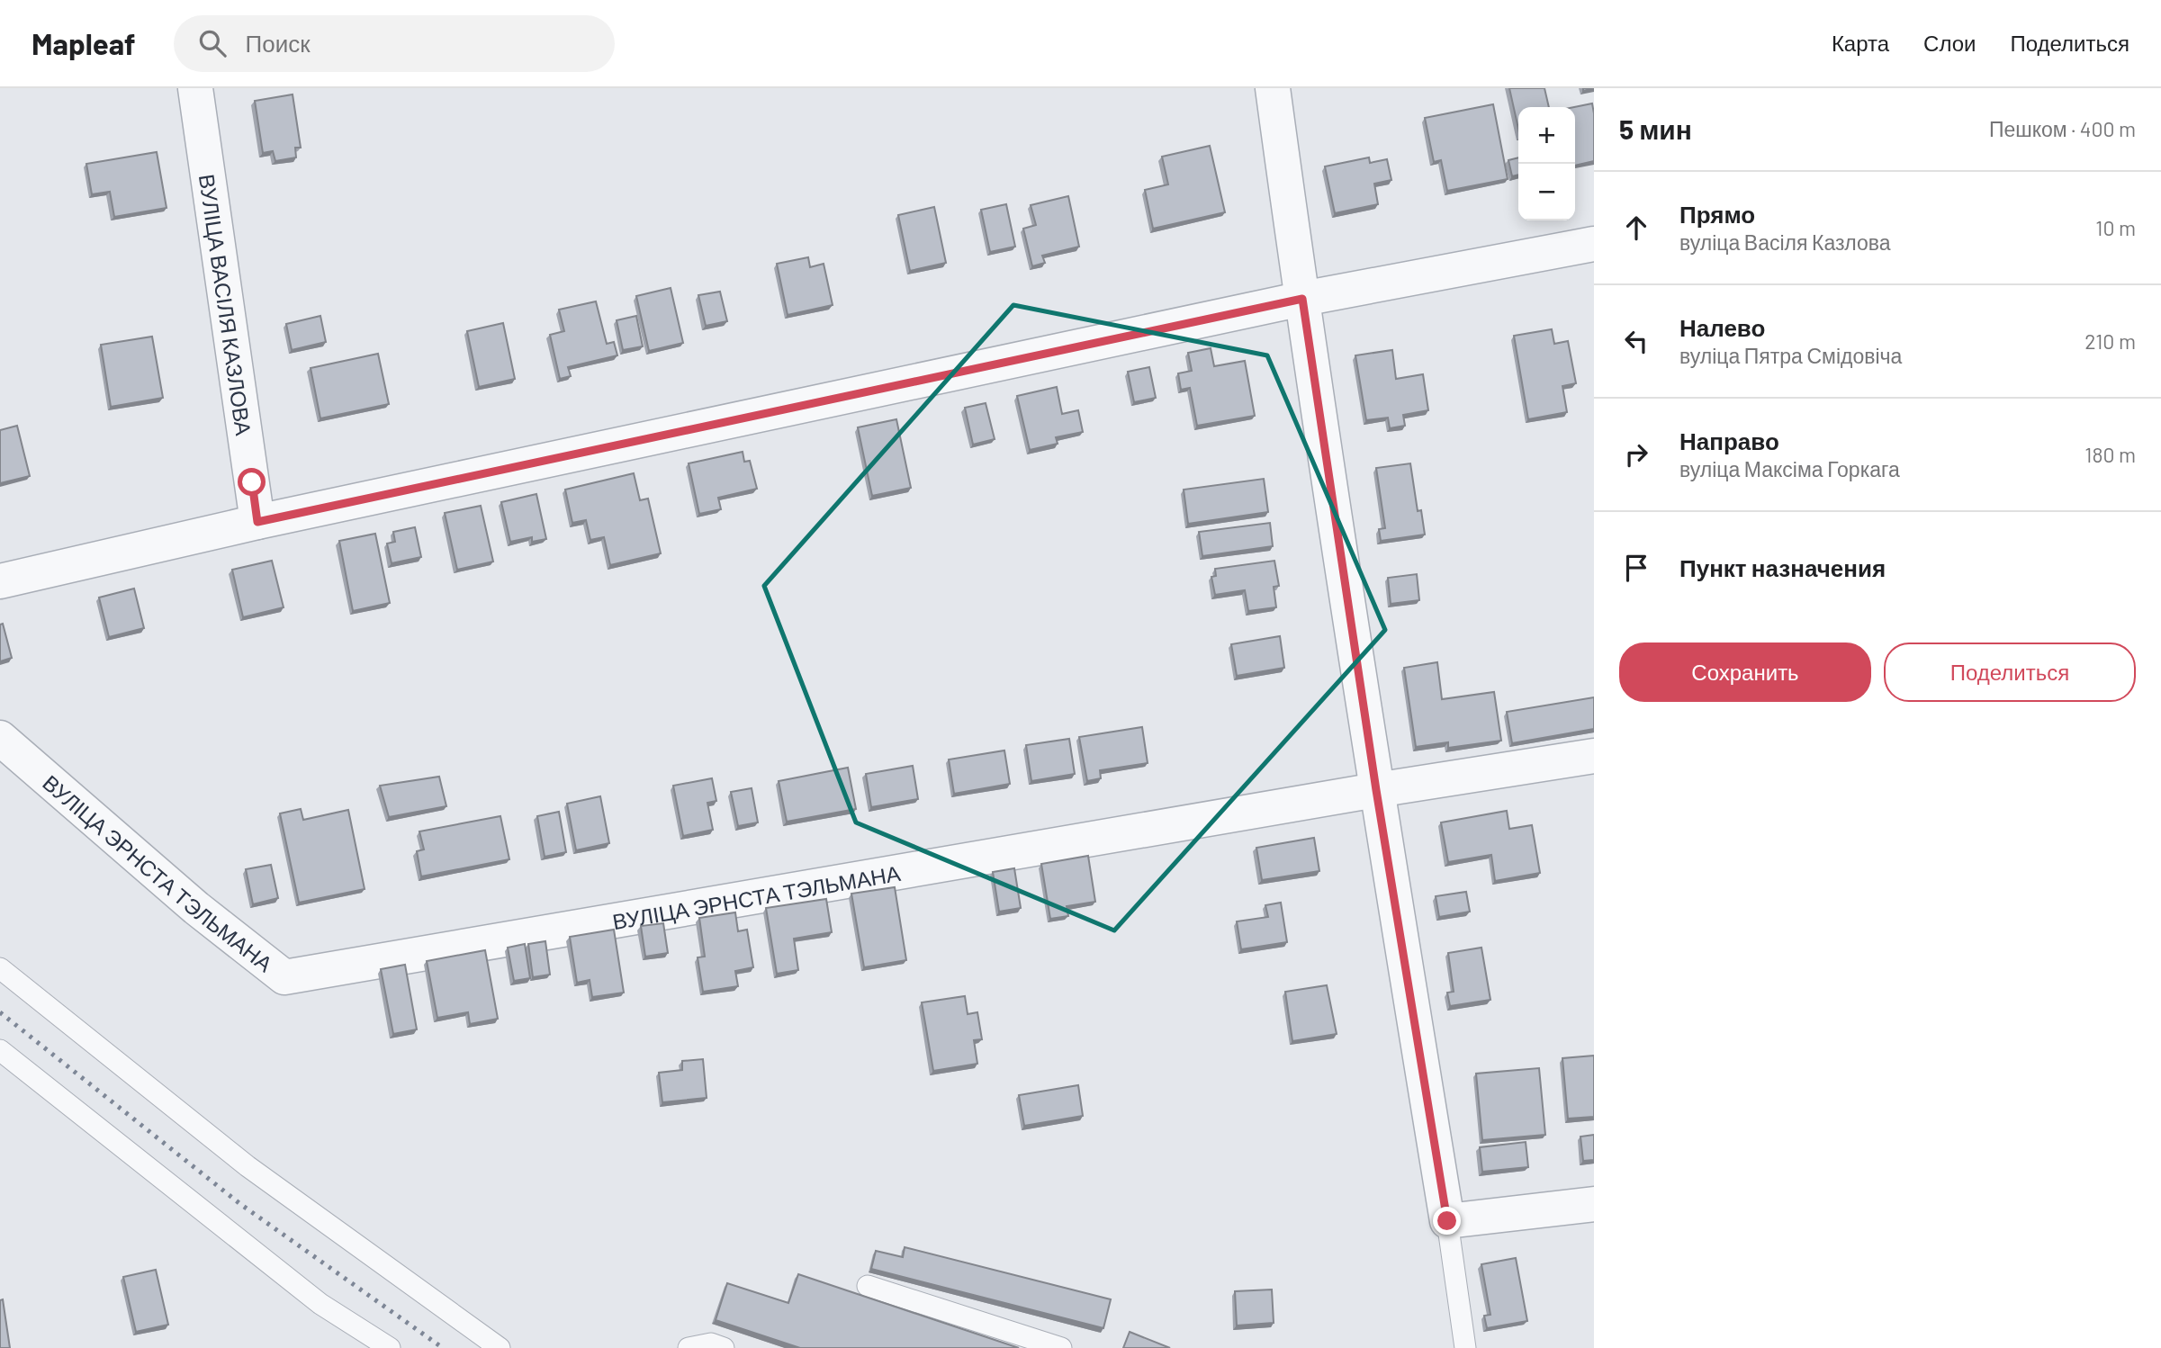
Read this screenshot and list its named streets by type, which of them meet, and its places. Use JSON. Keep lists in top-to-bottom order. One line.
{"streets":{"street":["ВУЛІЦА ВАСІЛЯ КАЗЛОВА","ВУЛІЦА ЭРНСТА ТЭЛЬМАНА"]},"page":{"header":"Mapleaf","search":"Поиск","nav":["Карта","Слои","Поделиться"],"heading":["5 мин","Пешком · 400 m"],"map_buttons":["+","−"],"list":[["Прямо","вуліца Васіля Казлова","10 m"],["Налево","вуліца Пятра Смідовіча","210 m"],["Направо","вуліца Максіма Горкага","180 m"],"Пункт назначения"],"buttons":["Сохранить","Поделиться"]}}
